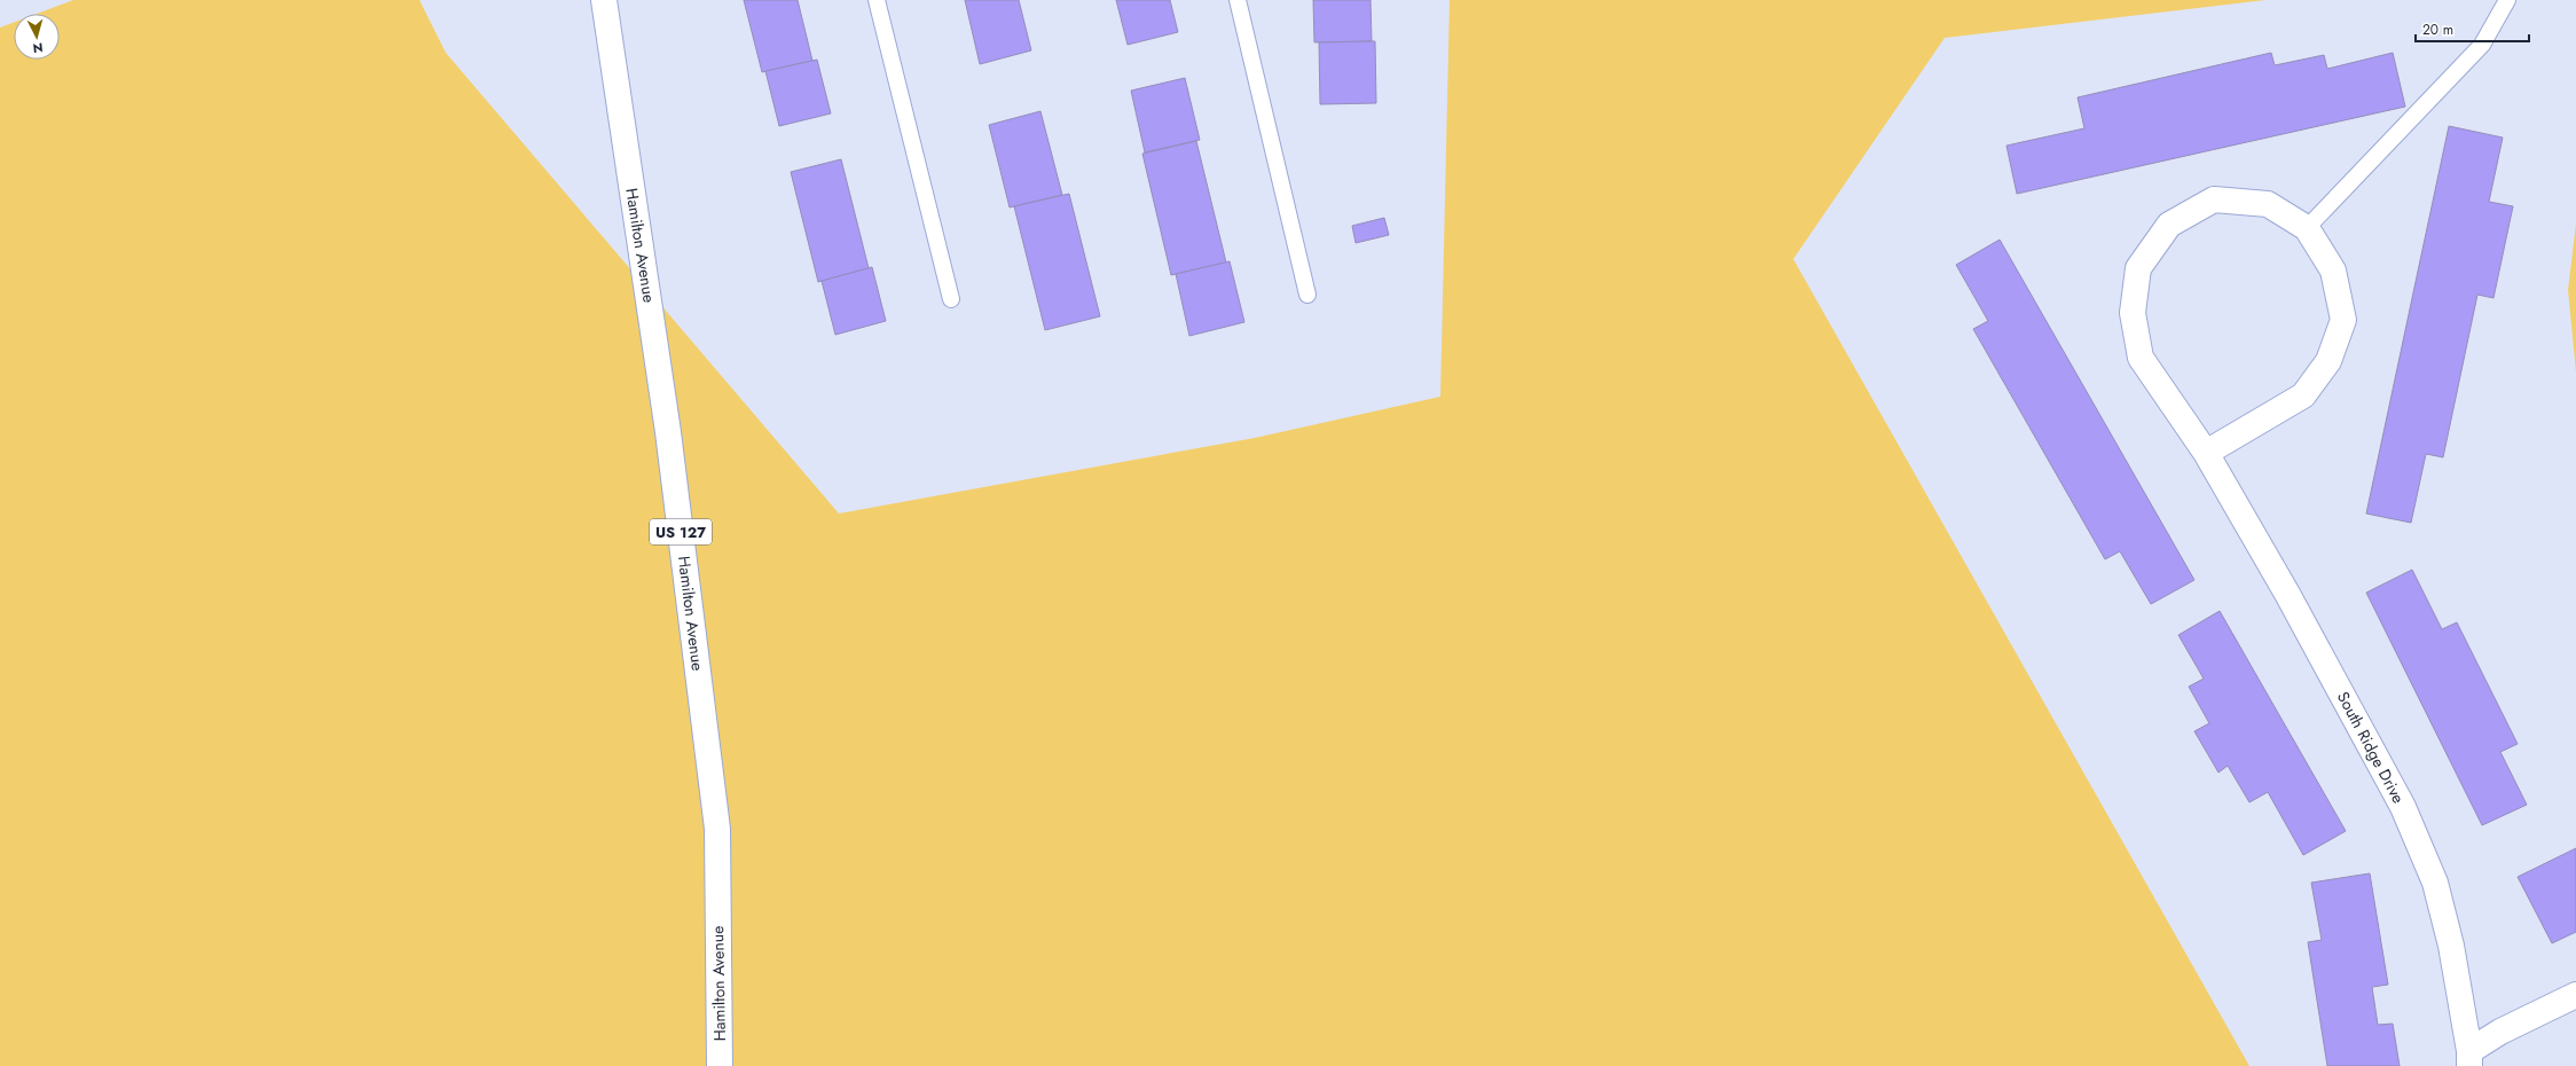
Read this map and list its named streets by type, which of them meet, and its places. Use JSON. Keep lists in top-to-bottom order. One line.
{"streets":{"street":["Hamilton Avenue","US 127","South Ridge Drive"]},"scale_bar":"20 m","north":"bottom"}
